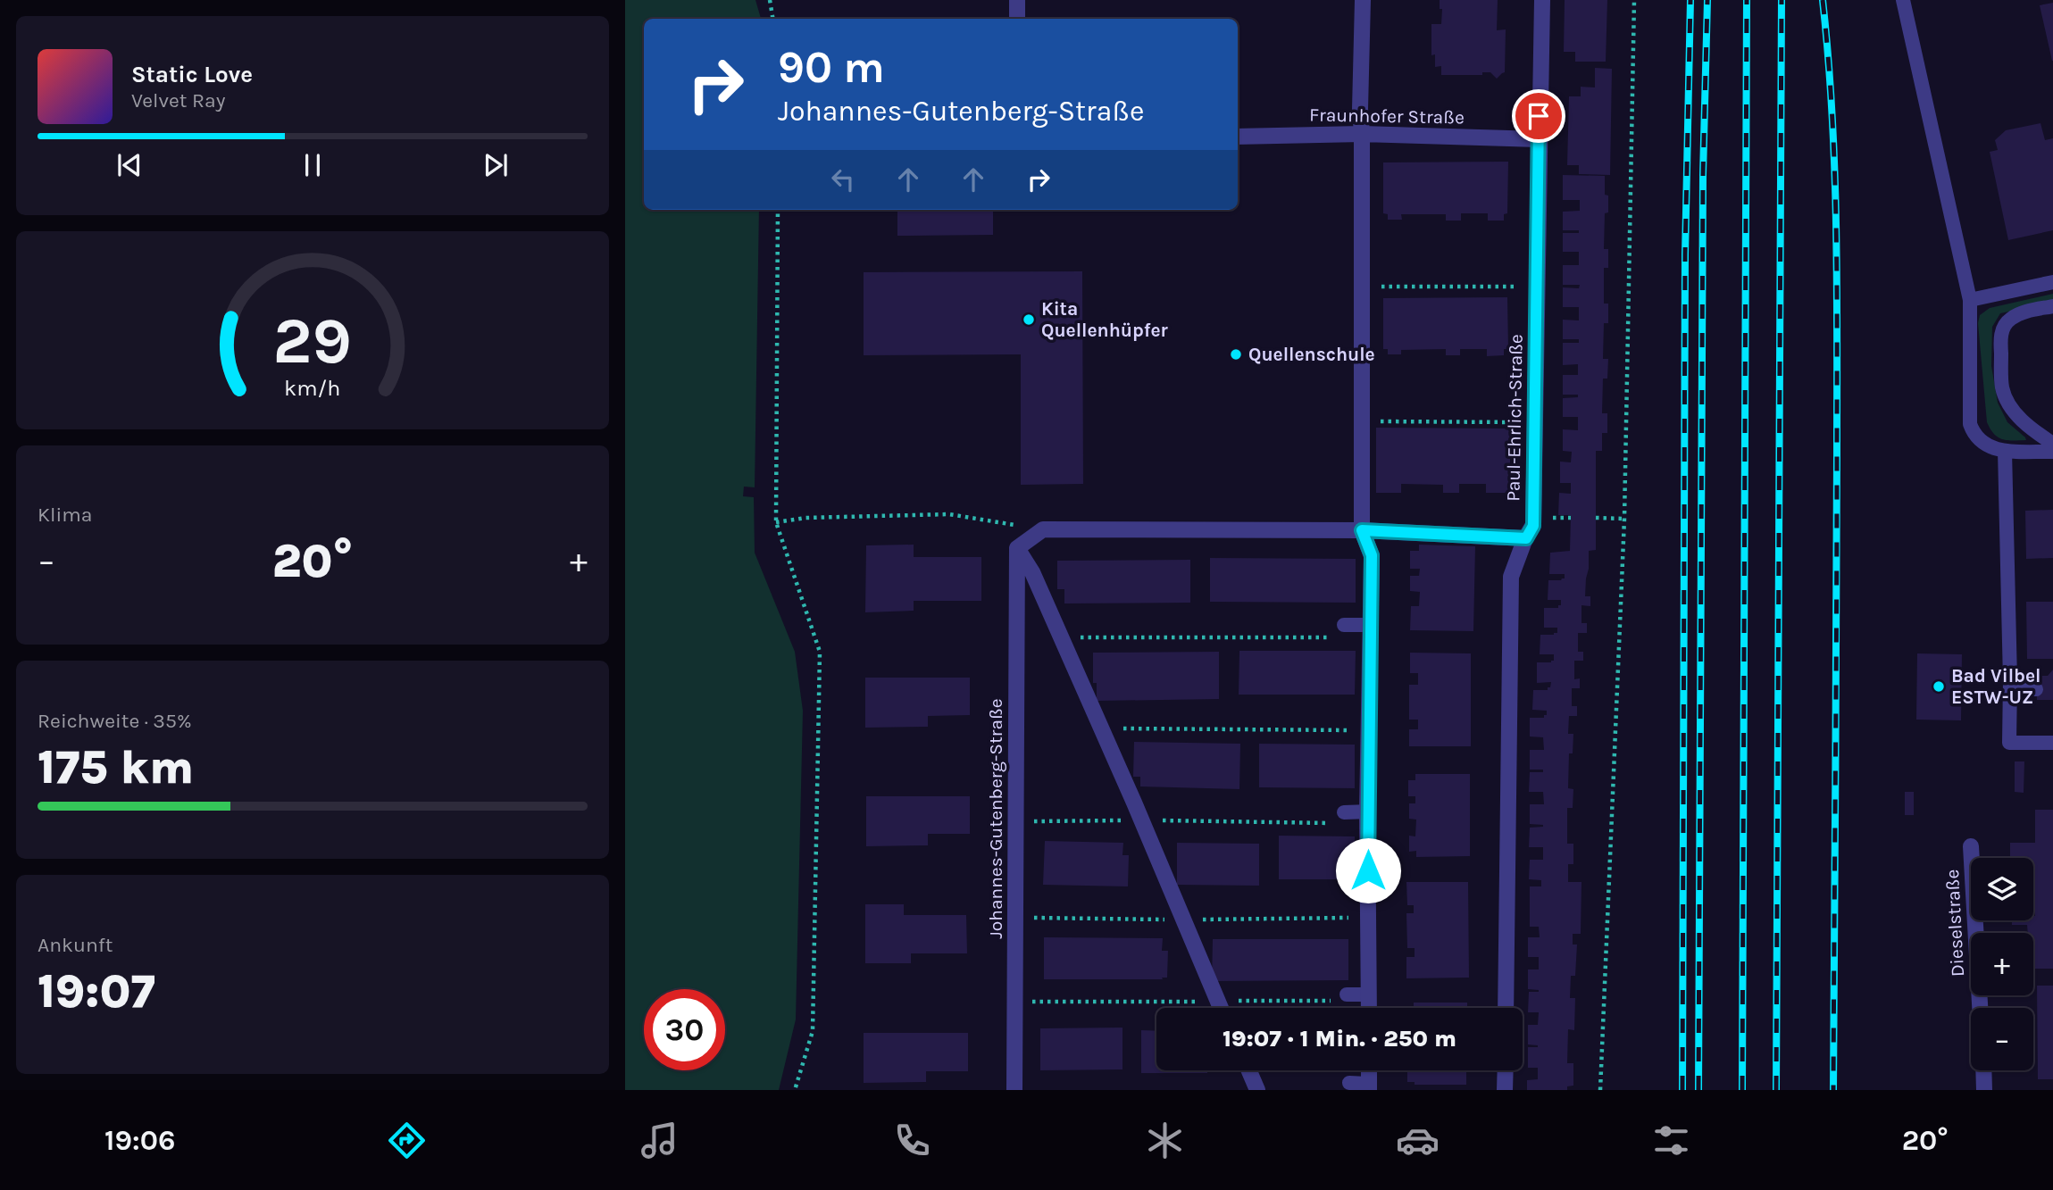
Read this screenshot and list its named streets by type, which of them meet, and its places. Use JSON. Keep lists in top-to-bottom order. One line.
{"streets":{"street":["Fraunhofer Straße","Paul-Ehrlich-Straße","Johannes-Gutenberg-Straße","Dieselstraße"]},"crossings":[["Fraunhofer Straße","Paul-Ehrlich-Straße"]],"places":["Kita Quellenhüpfer","Quellenschule","Bad Vilbel ESTW-UZ"],"page":{"turn":["90 m","Johannes-Gutenberg-Straße"],"song":["Static Love","Velvet Ray"],"tile":["Klima",["Reichweite · 35%","175 km"],["Ankunft","19:07"]],"heat":["−","20°","+"],"map_buttons":["+","−"],"limit":"30","trip":"19:07 · 1 Min. · 250 m","tabs":["19:06","20°"],"gauge":["29","km/h"]}}
